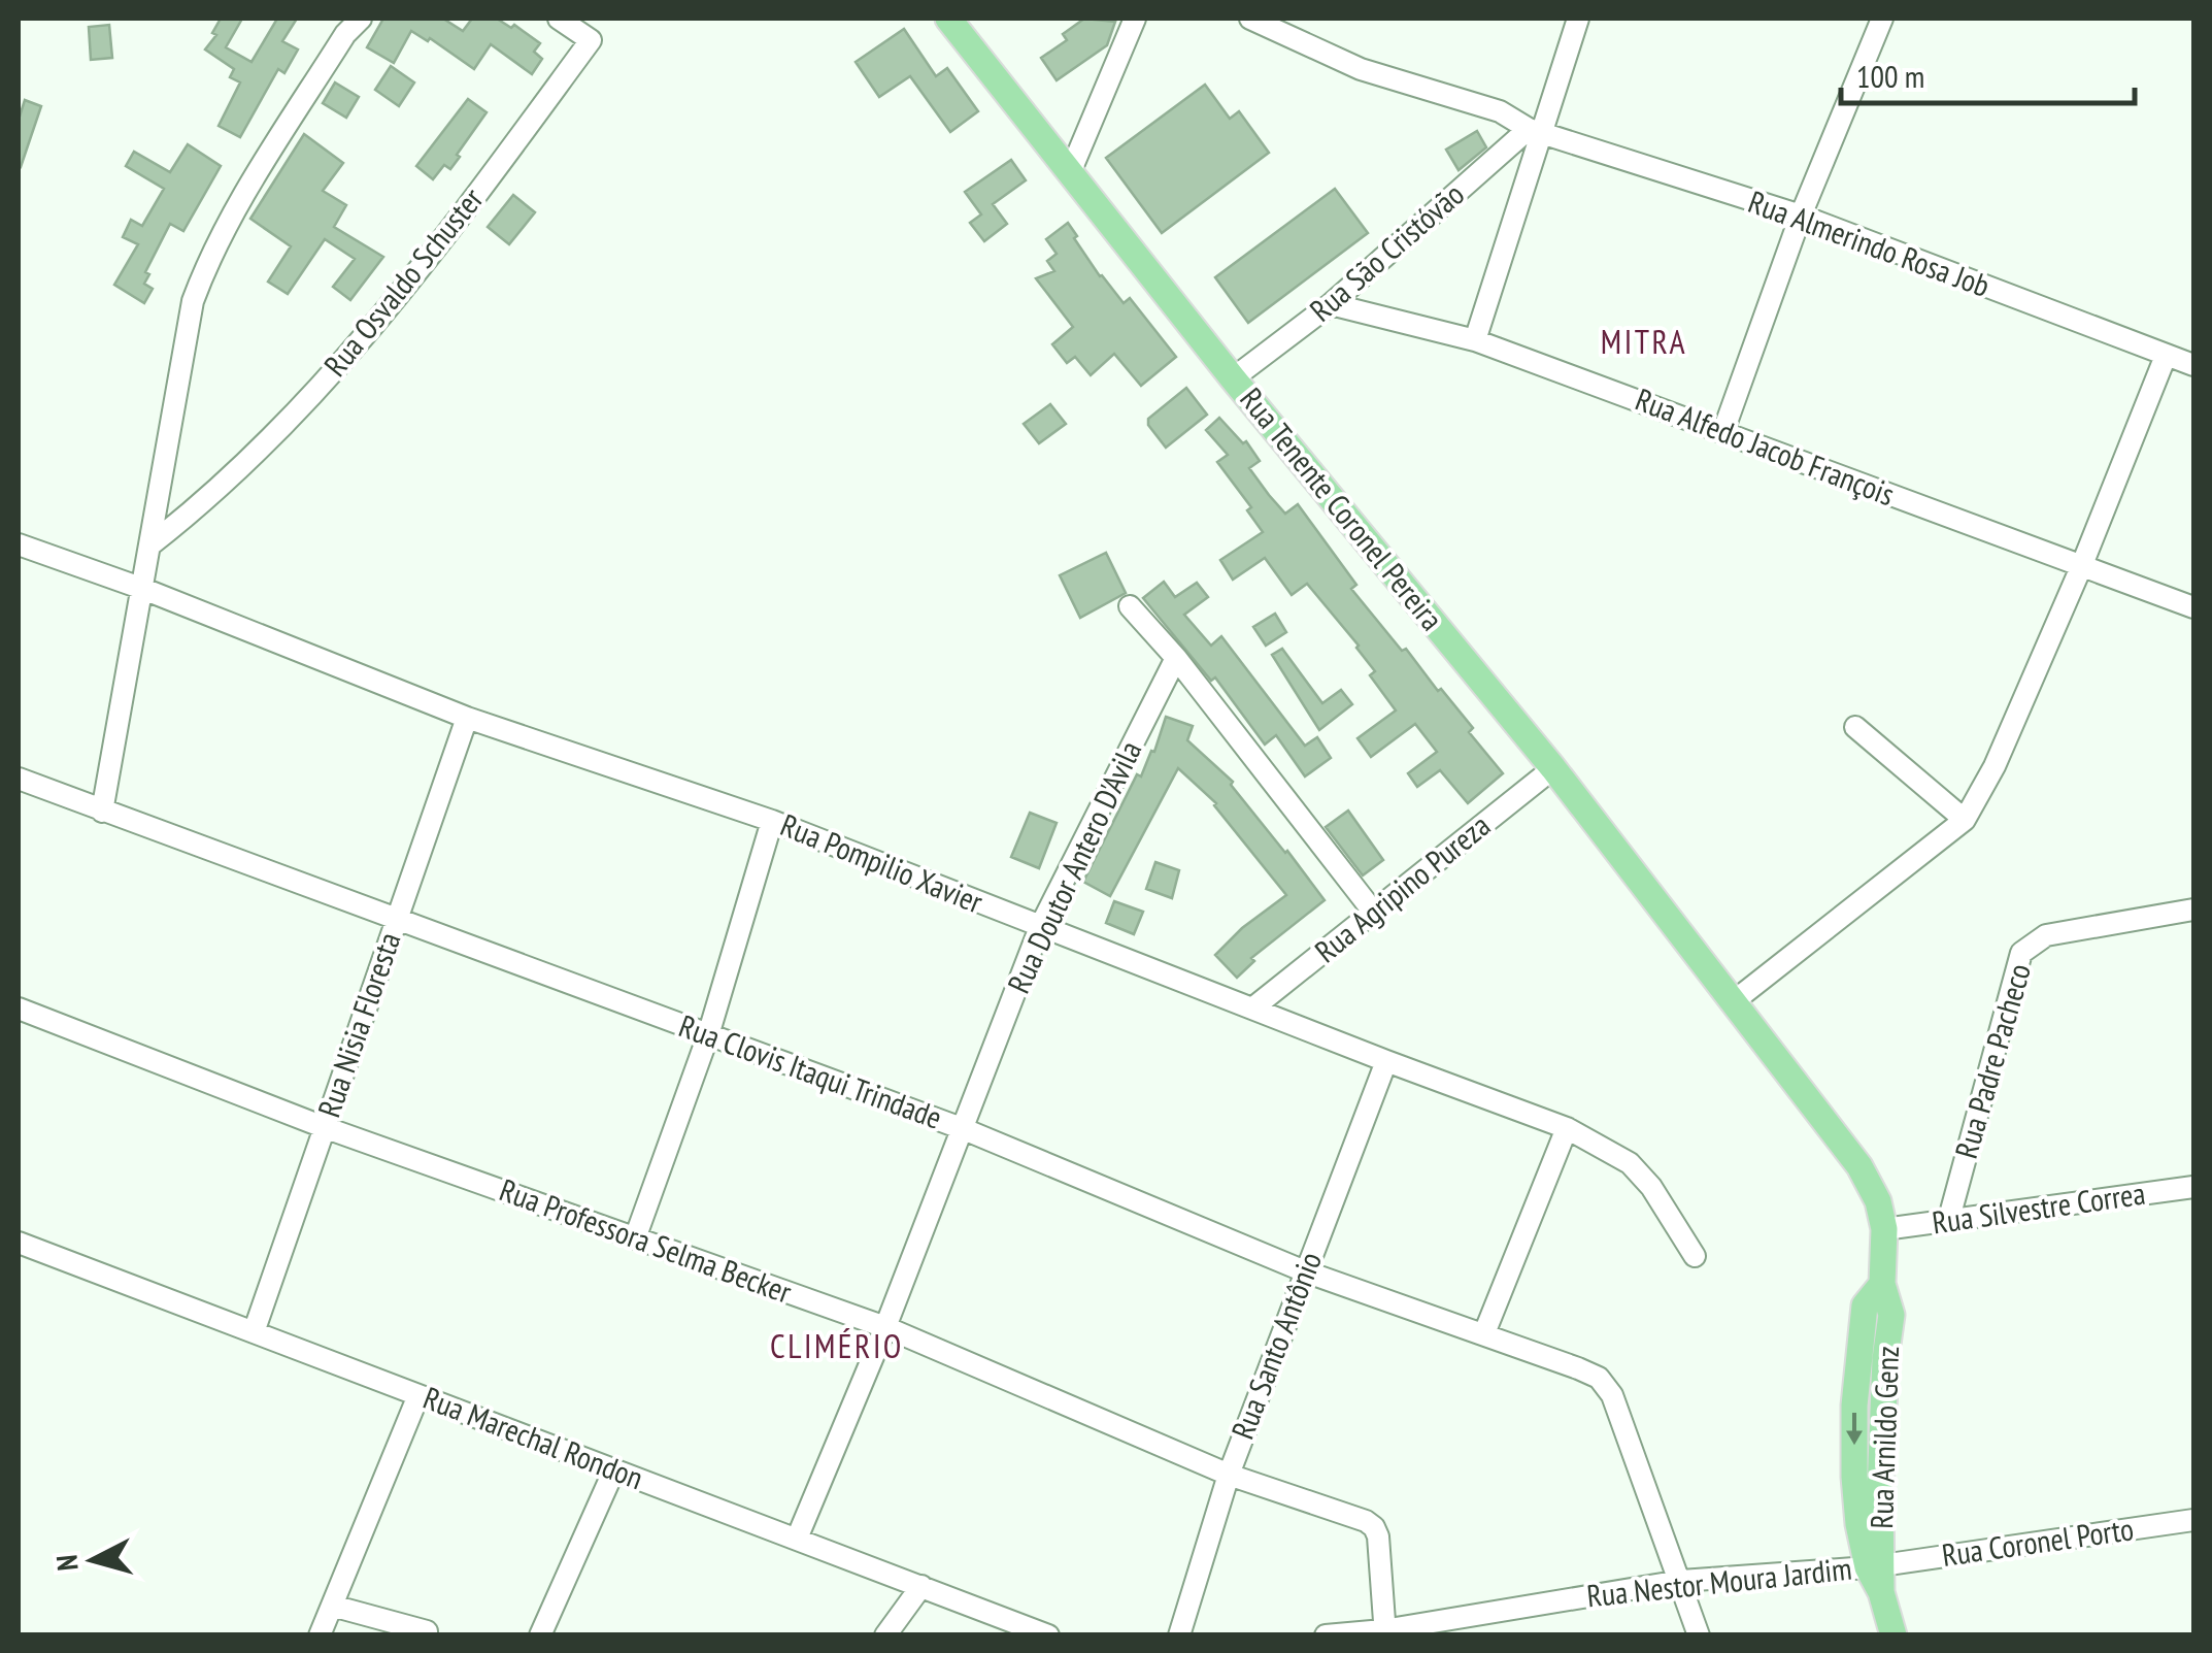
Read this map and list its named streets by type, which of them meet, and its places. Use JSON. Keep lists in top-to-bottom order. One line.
{"streets":{"main road":["Rua Tenente Coronel Pereira","Rua Arnildo Genz"],"street":["Rua Almerindo Rosa Job","Rua São Cristóvão","Rua Osvaldo Schuster","Rua Alfedo Jacob François","Rua Pompilio Xavier","Rua Doutor Antero D'Avila","Rua Agripino Pureza","Rua Nisia Floresta","Rua Padre Pacheco","Rua Clovis Itaqui Trindade","Rua Silvestre Correa","Rua Professora Selma Becker","Rua Santo Antônio","Rua Marechal Rondon","Rua Coronel Porto","Rua Nestor Moura Jardim"]},"crossings":[["Rua Almerindo Rosa Job","Rua São Cristóvão"],["Rua São Cristóvão","Rua Alfedo Jacob François"],["Rua São Cristóvão","Rua Tenente Coronel Pereira"],["Rua Tenente Coronel Pereira","Rua Agripino Pureza"],["Rua Tenente Coronel Pereira","Rua Silvestre Correa"],["Rua Tenente Coronel Pereira","Rua Arnildo Genz"],["Rua Pompilio Xavier","Rua Doutor Antero D'Avila"],["Rua Pompilio Xavier","Rua Agripino Pureza"],["Rua Pompilio Xavier","Rua Nisia Floresta"],["Rua Pompilio Xavier","Rua Santo Antônio"],["Rua Doutor Antero D'Avila","Rua Clovis Itaqui Trindade"],["Rua Doutor Antero D'Avila","Rua Professora Selma Becker"],["Rua Doutor Antero D'Avila","Rua Marechal Rondon"],["Rua Nisia Floresta","Rua Clovis Itaqui Trindade"],["Rua Nisia Floresta","Rua Professora Selma Becker"],["Rua Nisia Floresta","Rua Marechal Rondon"],["Rua Padre Pacheco","Rua Silvestre Correa"],["Rua Clovis Itaqui Trindade","Rua Santo Antônio"],["Rua Clovis Itaqui Trindade","Rua Nestor Moura Jardim"],["Rua Silvestre Correa","Rua Arnildo Genz"],["Rua Professora Selma Becker","Rua Santo Antônio"],["Rua Professora Selma Becker","Rua Nestor Moura Jardim"],["Rua Arnildo Genz","Rua Coronel Porto"],["Rua Arnildo Genz","Rua Nestor Moura Jardim"],["Rua Coronel Porto","Rua Nestor Moura Jardim"]],"districts":["MITRA","CLIMÉRIO"],"scale_bar":"100 m","north":"left"}
